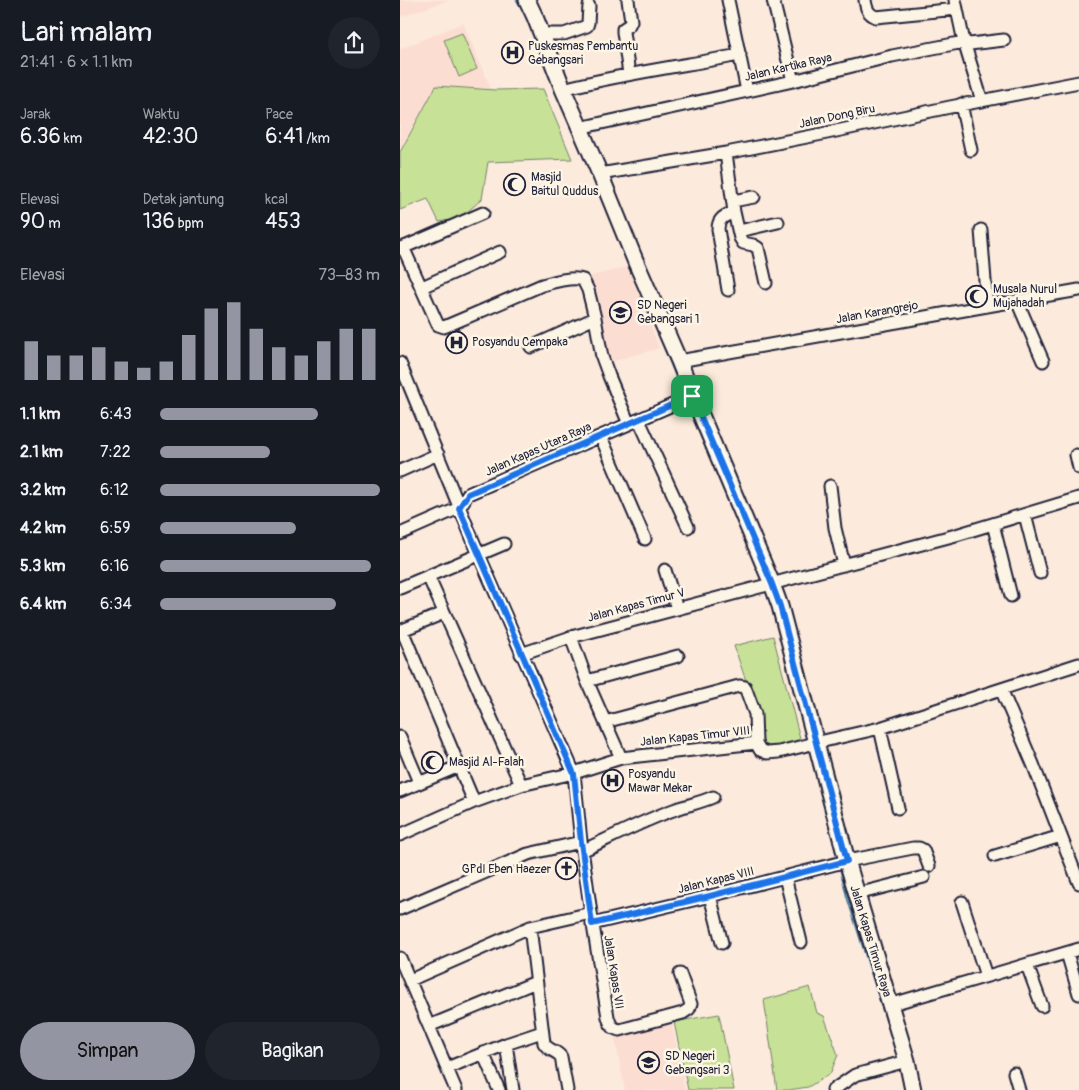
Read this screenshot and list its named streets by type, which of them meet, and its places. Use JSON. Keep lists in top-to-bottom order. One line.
{"streets":{"street":["Jalan Kartika Raya","Jalan Dong Biru","Jalan Karangrejo","Jalan Kapas Utara Raya","Jalan Kapas Timur V","Jalan Kapas Timur VIII","Jalan Kapas VIII","Jalan Kapas Timur Raya","Jalan Kapas VII"]},"crossings":[["Jalan Kartika Raya","Jalan Kapas Timur Raya"],["Jalan Dong Biru","Jalan Kapas Timur Raya"],["Jalan Karangrejo","Jalan Kapas Timur Raya"],["Jalan Kapas Utara Raya","Jalan Kapas Timur Raya"],["Jalan Kapas Utara Raya","Jalan Kapas VII"],["Jalan Kapas Timur V","Jalan Kapas Timur Raya"],["Jalan Kapas Timur V","Jalan Kapas VII"],["Jalan Kapas Timur VIII","Jalan Kapas Timur Raya"],["Jalan Kapas Timur VIII","Jalan Kapas VII"],["Jalan Kapas VIII","Jalan Kapas Timur Raya"],["Jalan Kapas VIII","Jalan Kapas VII"]],"places":{"hospital":["Puskesmas Pembantu Gebangsari","Posyandu Cempaka","Posyandu Mawar Mekar"],"mosque":["Masjid Baitul Quddus","Musala Nurul Mujahadah","Masjid Al-Falah"],"school or university":["SD Negeri Gebangsari 1","SD Negeri Gebangsari 3"],"church":["GPdI Eben Haezer"]},"page":{"heading":["Lari malam","21:41 · 6 × 1.1 km"],"stats":[["Jarak","6.36 km"],["Waktu","42:30"],["Pace","6:41 /km"],["Elevasi","90 m"],["Detak jantung","136 bpm"],["kcal","453"]],"chart":["Elevasi","73–83 m"],"list":[{"name":"1.1 km","note":"6:43"},{"name":"2.1 km","note":"7:22"},{"name":"3.2 km","note":"6:12"},{"name":"4.2 km","note":"6:59"},{"name":"5.3 km","note":"6:16"},{"name":"6.4 km","note":"6:34"}],"buttons":["Simpan","Bagikan"]}}
